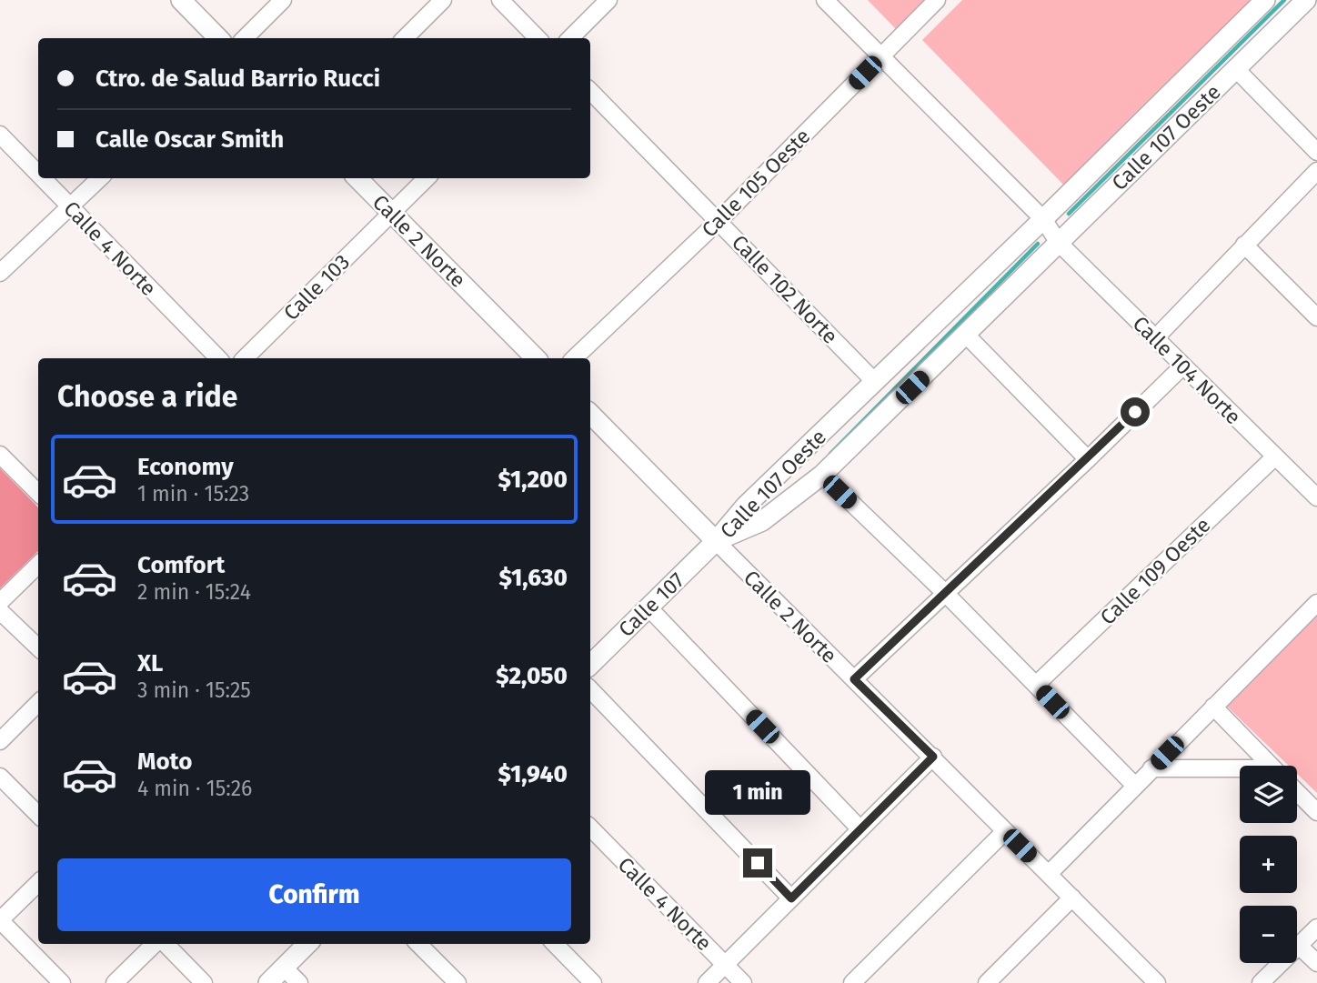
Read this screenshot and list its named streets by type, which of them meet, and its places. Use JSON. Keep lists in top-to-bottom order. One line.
{"streets":{"street":["Calle 107 Oeste","Calle 105 Oeste","Calle 2 Norte","Calle 4 Norte","Calle 103","Calle 102 Norte","Calle 104 Norte","Calle 109 Oeste","Calle 107"]},"crossings":[["Calle 107 Oeste","Calle 2 Norte"],["Calle 107 Oeste","Calle 102 Norte"],["Calle 107 Oeste","Calle 104 Norte"],["Calle 107 Oeste","Calle 107"],["Calle 105 Oeste","Calle 102 Norte"],["Calle 2 Norte","Calle 103"],["Calle 2 Norte","Calle 107"],["Calle 104 Norte","Calle 109 Oeste"]],"page":{"banner":["Ctro. de Salud Barrio Rucci","Calle Oscar Smith"],"heading":"Choose a ride","list":[{"name":"Economy","note":"1 min · 15:23","value":"$1,200"},{"name":"Comfort","note":"2 min · 15:24","value":"$1,630"},{"name":"XL","note":"3 min · 15:25","value":"$2,050"},{"name":"Moto","note":"4 min · 15:26","value":"$1,940"}],"map_buttons":["+","−"],"bubble":"1 min","buttons":"Confirm"}}
